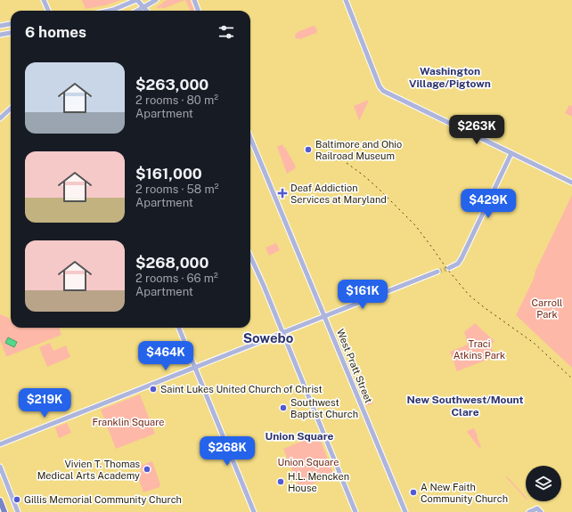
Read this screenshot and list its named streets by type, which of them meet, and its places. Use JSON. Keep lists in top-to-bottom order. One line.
{"streets":{"main road":["West Pratt Street"]},"districts":["Washington Village/Pigtown","Sowebo","New Southwest/Mount Clare","Union Square"],"parks":["Carroll Park","Traci Atkins Park","Franklin Square","Union Square"],"places":{"other":["Baltimore and Ohio Railroad Museum","Saint Lukes United Church of Christ","Southwest Baptist Church","Vivien T. Thomas Medical Arts Academy","H.L. Mencken House","A New Faith Community Church","Gillis Memorial Community Church"],"health":["Deaf Addiction Services at Maryland"]},"page":{"heading":"6 homes","list":[{"name":"$263,000","note":"2 rooms · 80 m² · Apartment"},{"name":"$161,000","note":"2 rooms · 58 m² · Apartment"},{"name":"$268,000","note":"2 rooms · 66 m² · Apartment"}],"price":["$263K","$429K","$161K","$464K","$219K","$268K"]}}
